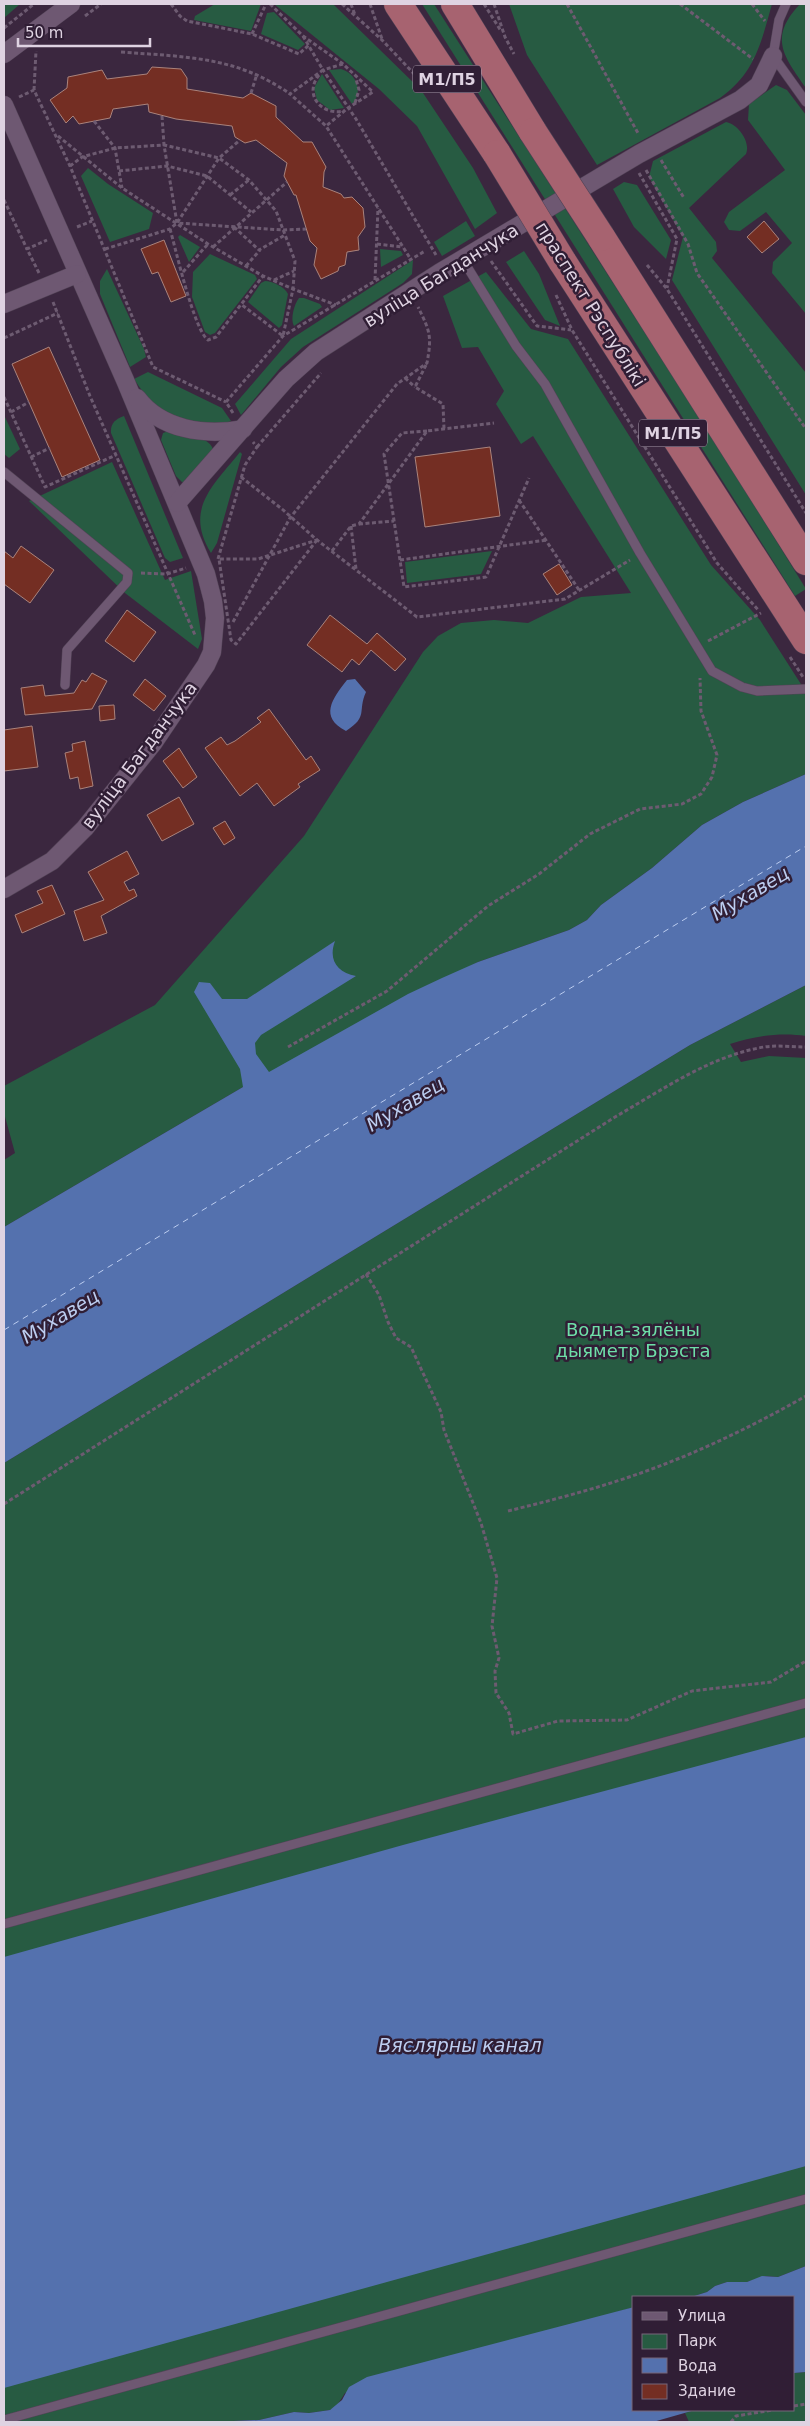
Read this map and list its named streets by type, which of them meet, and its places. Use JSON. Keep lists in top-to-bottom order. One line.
{"streets":{"highway":["М1/П5","праспект Рэспублікі"],"street":["вуліца Багданчука"]},"crossings":[["М1/П5","праспект Рэспублікі"]],"water":["Мухавец","Вяслярны канал"],"parks":["Водна-зялёны дыяметр Брэста"],"legend":["Улица","Парк","Вода","Здание"],"scale_bar":"50 m"}
